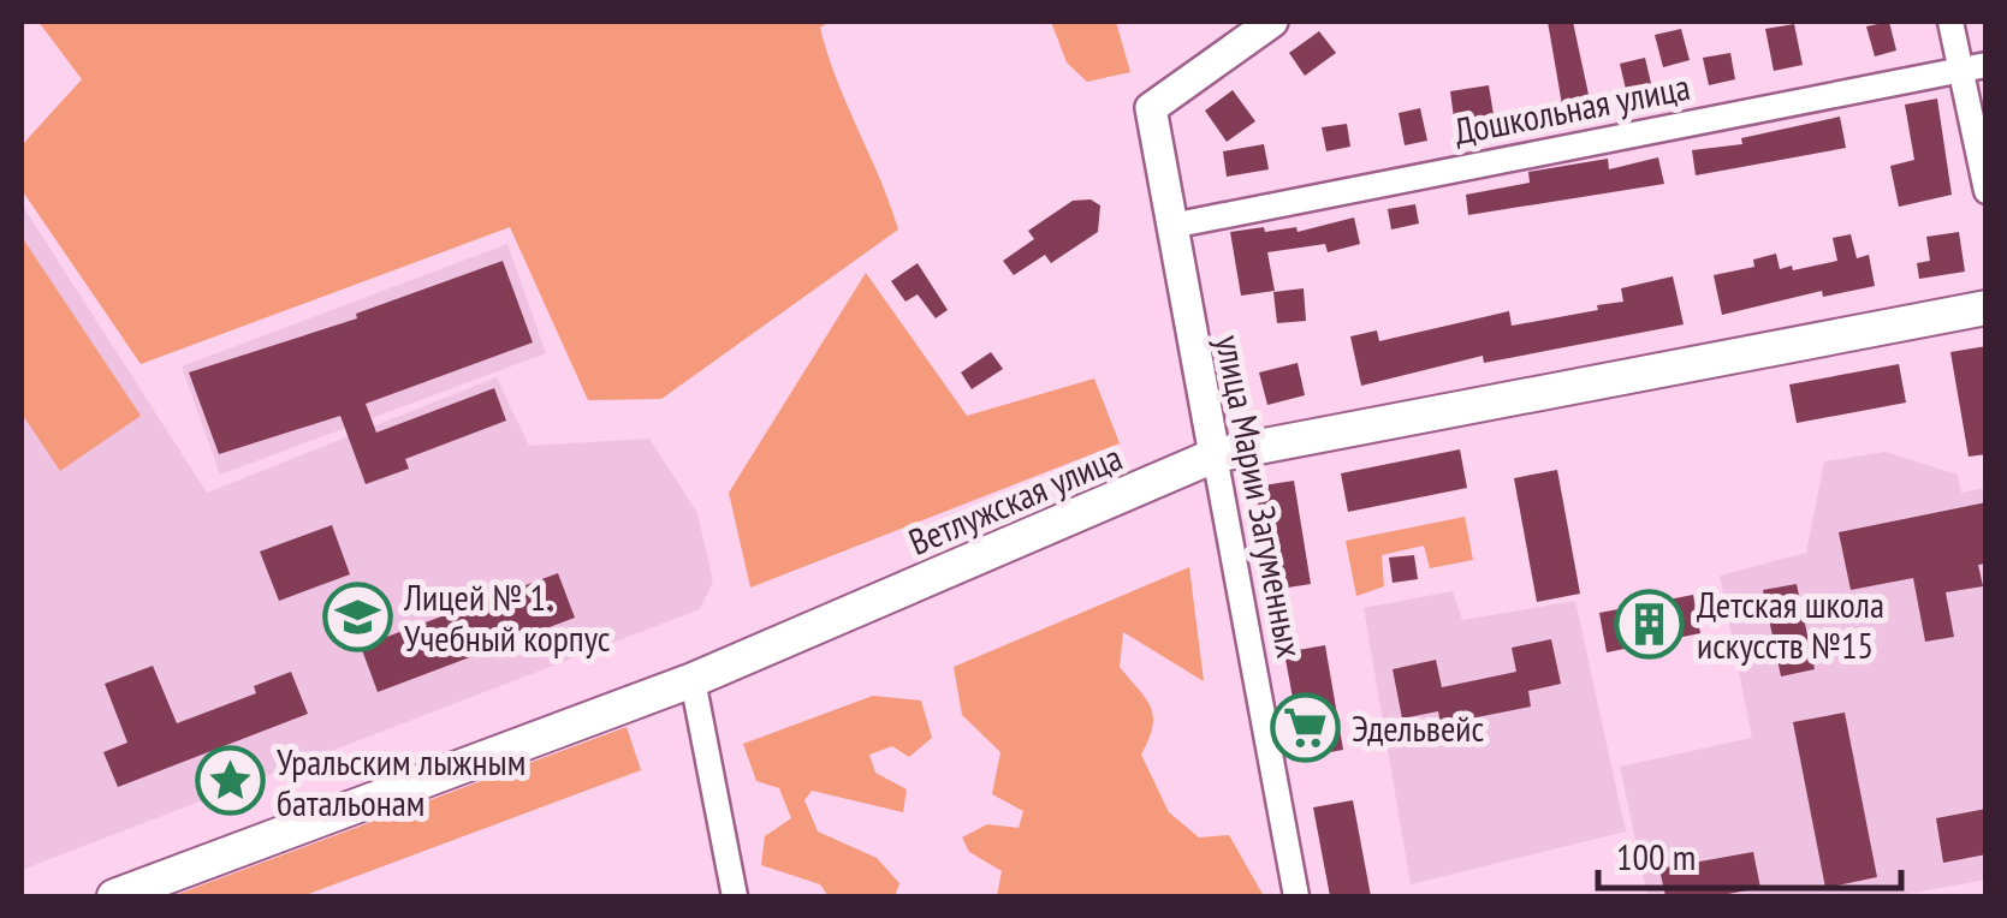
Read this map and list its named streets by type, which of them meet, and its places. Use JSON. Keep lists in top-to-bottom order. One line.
{"streets":{"main road":["Ветлужская улица"],"street":["Дошкольная улица","улица Марии Загуменных"]},"crossings":[["Дошкольная улица","улица Марии Загуменных"],["улица Марии Загуменных","Ветлужская улица"]],"places":{"school or university":["Лицей № 1. Учебный корпус"],"building":["Детская школа искусств №15"],"supermarket":["Эдельвейс"],"place":["Уральским лыжным батальонам"]},"scale_bar":"100 m"}
